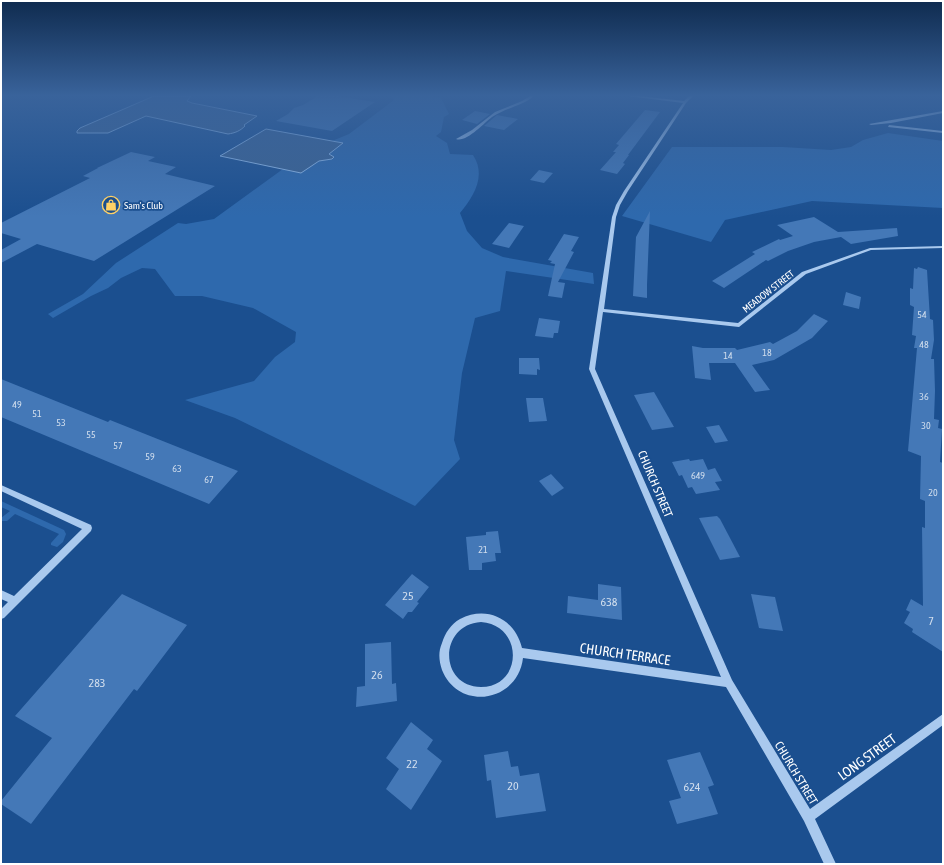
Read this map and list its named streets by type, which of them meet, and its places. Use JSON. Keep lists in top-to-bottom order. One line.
{"streets":{"street":["MEADOW STREET","CHURCH STREET","CHURCH TERRACE","LONG STREET"]},"crossings":[["MEADOW STREET","CHURCH STREET"],["CHURCH STREET","CHURCH TERRACE"],["CHURCH STREET","LONG STREET"]],"places":{"shop":["Sam's Club"]},"house_numbers":["54","48","18","14","36","49","51","53","30","55","57","59","63","649","67","20","21","25","638","7","26","283","22","20","624"]}
